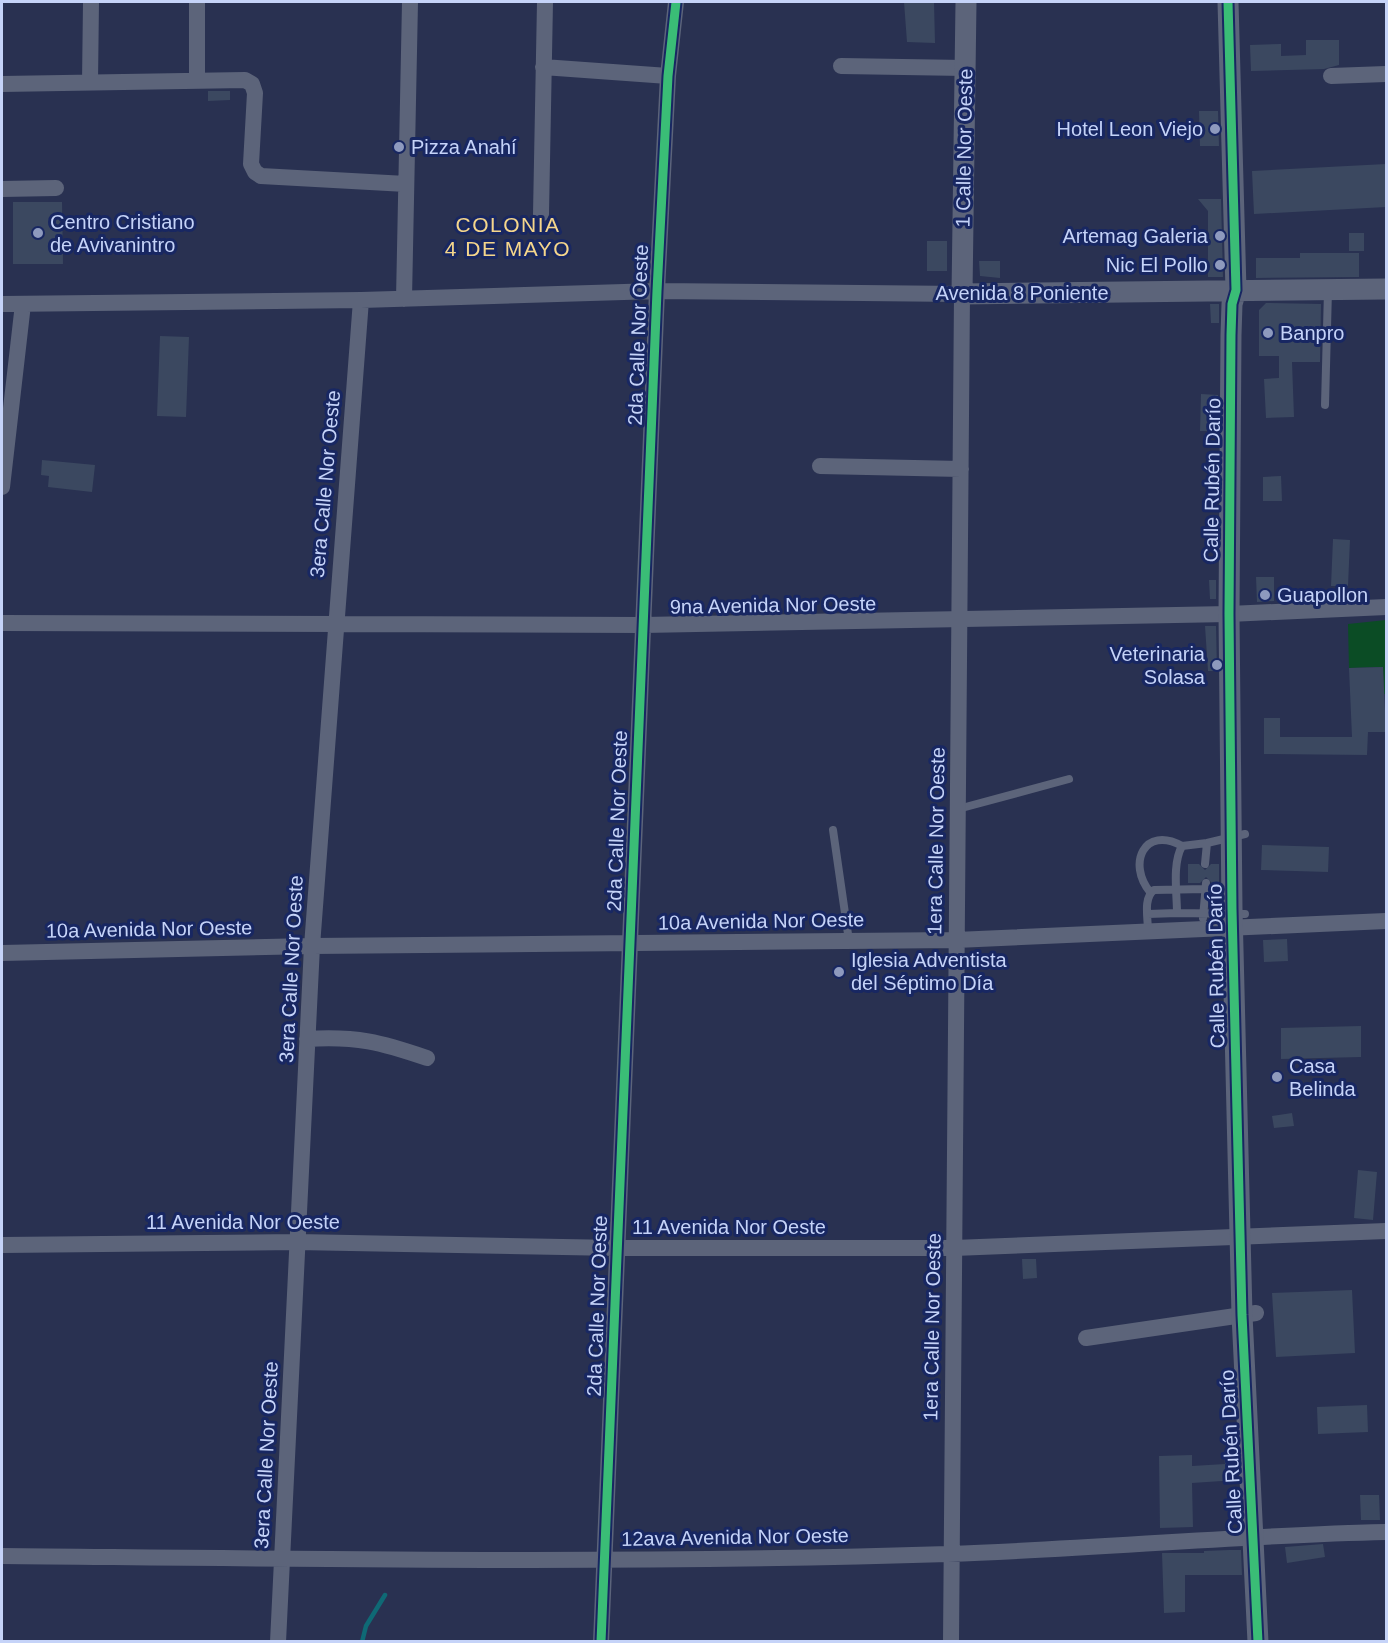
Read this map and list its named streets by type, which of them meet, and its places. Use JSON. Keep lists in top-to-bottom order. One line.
{"streets":{"street":["1 Calle Nor Oeste","Avenida 8 Poniente","2da Calle Nor Oeste","Calle Rubén Darío","3era Calle Nor Oeste","9na Avenida Nor Oeste","1era Calle Nor Oeste","10a Avenida Nor Oeste","11 Avenida Nor Oeste","12ava Avenida Nor Oeste"]},"crossings":[["1 Calle Nor Oeste","Avenida 8 Poniente"],["1 Calle Nor Oeste","1era Calle Nor Oeste"],["Avenida 8 Poniente","2da Calle Nor Oeste"],["Avenida 8 Poniente","Calle Rubén Darío"],["Avenida 8 Poniente","3era Calle Nor Oeste"],["Avenida 8 Poniente","1era Calle Nor Oeste"],["2da Calle Nor Oeste","9na Avenida Nor Oeste"],["2da Calle Nor Oeste","10a Avenida Nor Oeste"],["2da Calle Nor Oeste","11 Avenida Nor Oeste"],["2da Calle Nor Oeste","12ava Avenida Nor Oeste"],["Calle Rubén Darío","9na Avenida Nor Oeste"],["Calle Rubén Darío","10a Avenida Nor Oeste"],["Calle Rubén Darío","11 Avenida Nor Oeste"],["Calle Rubén Darío","12ava Avenida Nor Oeste"],["3era Calle Nor Oeste","9na Avenida Nor Oeste"],["3era Calle Nor Oeste","10a Avenida Nor Oeste"],["3era Calle Nor Oeste","11 Avenida Nor Oeste"],["3era Calle Nor Oeste","12ava Avenida Nor Oeste"],["9na Avenida Nor Oeste","1era Calle Nor Oeste"],["1era Calle Nor Oeste","10a Avenida Nor Oeste"],["1era Calle Nor Oeste","11 Avenida Nor Oeste"],["1era Calle Nor Oeste","12ava Avenida Nor Oeste"]],"districts":["COLONIA 4 DE MAYO"],"places":["Hotel Leon Viejo","Pizza Anahí","Centro Cristiano de Avivanintro","Artemag Galeria","Nic El Pollo","Banpro","Guapollon","Veterinaria Solasa","Iglesia Adventista del Séptimo Día","Casa Belinda"]}
